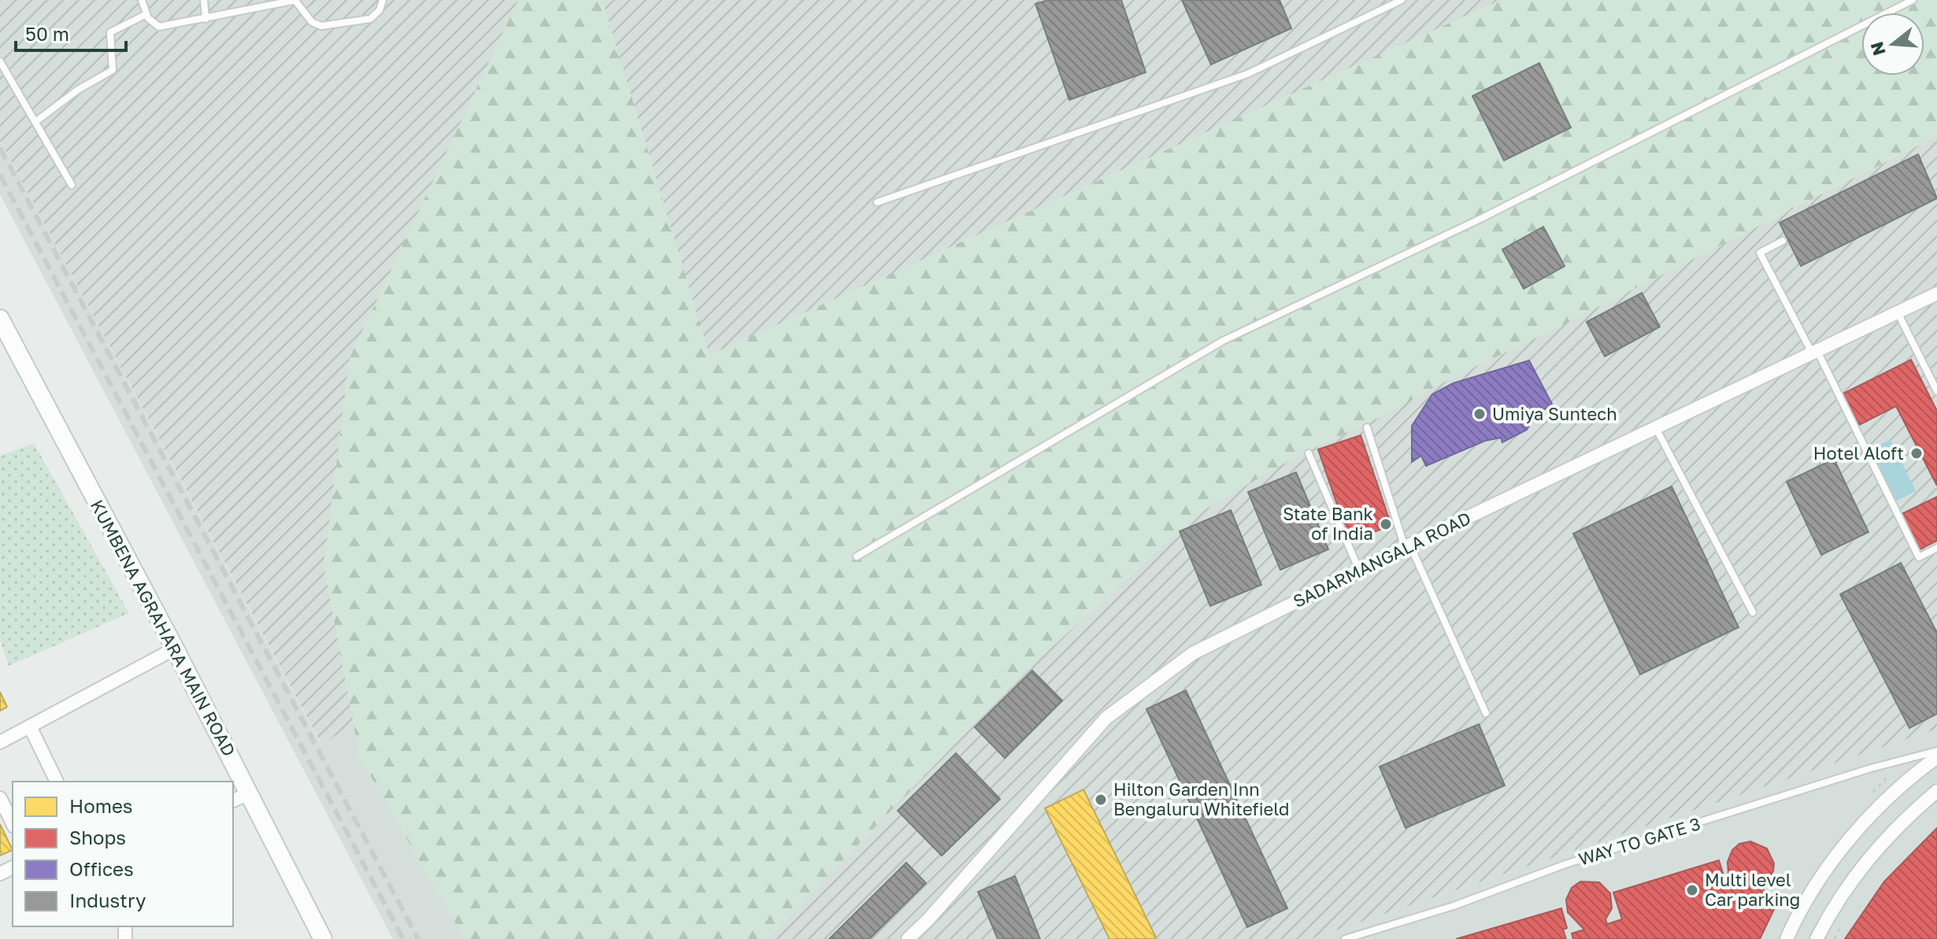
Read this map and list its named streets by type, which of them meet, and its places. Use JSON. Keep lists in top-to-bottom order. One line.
{"streets":{"street":["SADARMANGALA ROAD","KUMBENA AGRAHARA MAIN ROAD"],"lane":["WAY TO GATE 3"]},"places":["Umiya Suntech","Hotel Aloft","State Bank of India","Hilton Garden Inn Bengaluru Whitefield","Multi level Car parking"],"legend":["Homes","Shops","Offices","Industry"],"scale_bar":"50 m","north":"left"}
